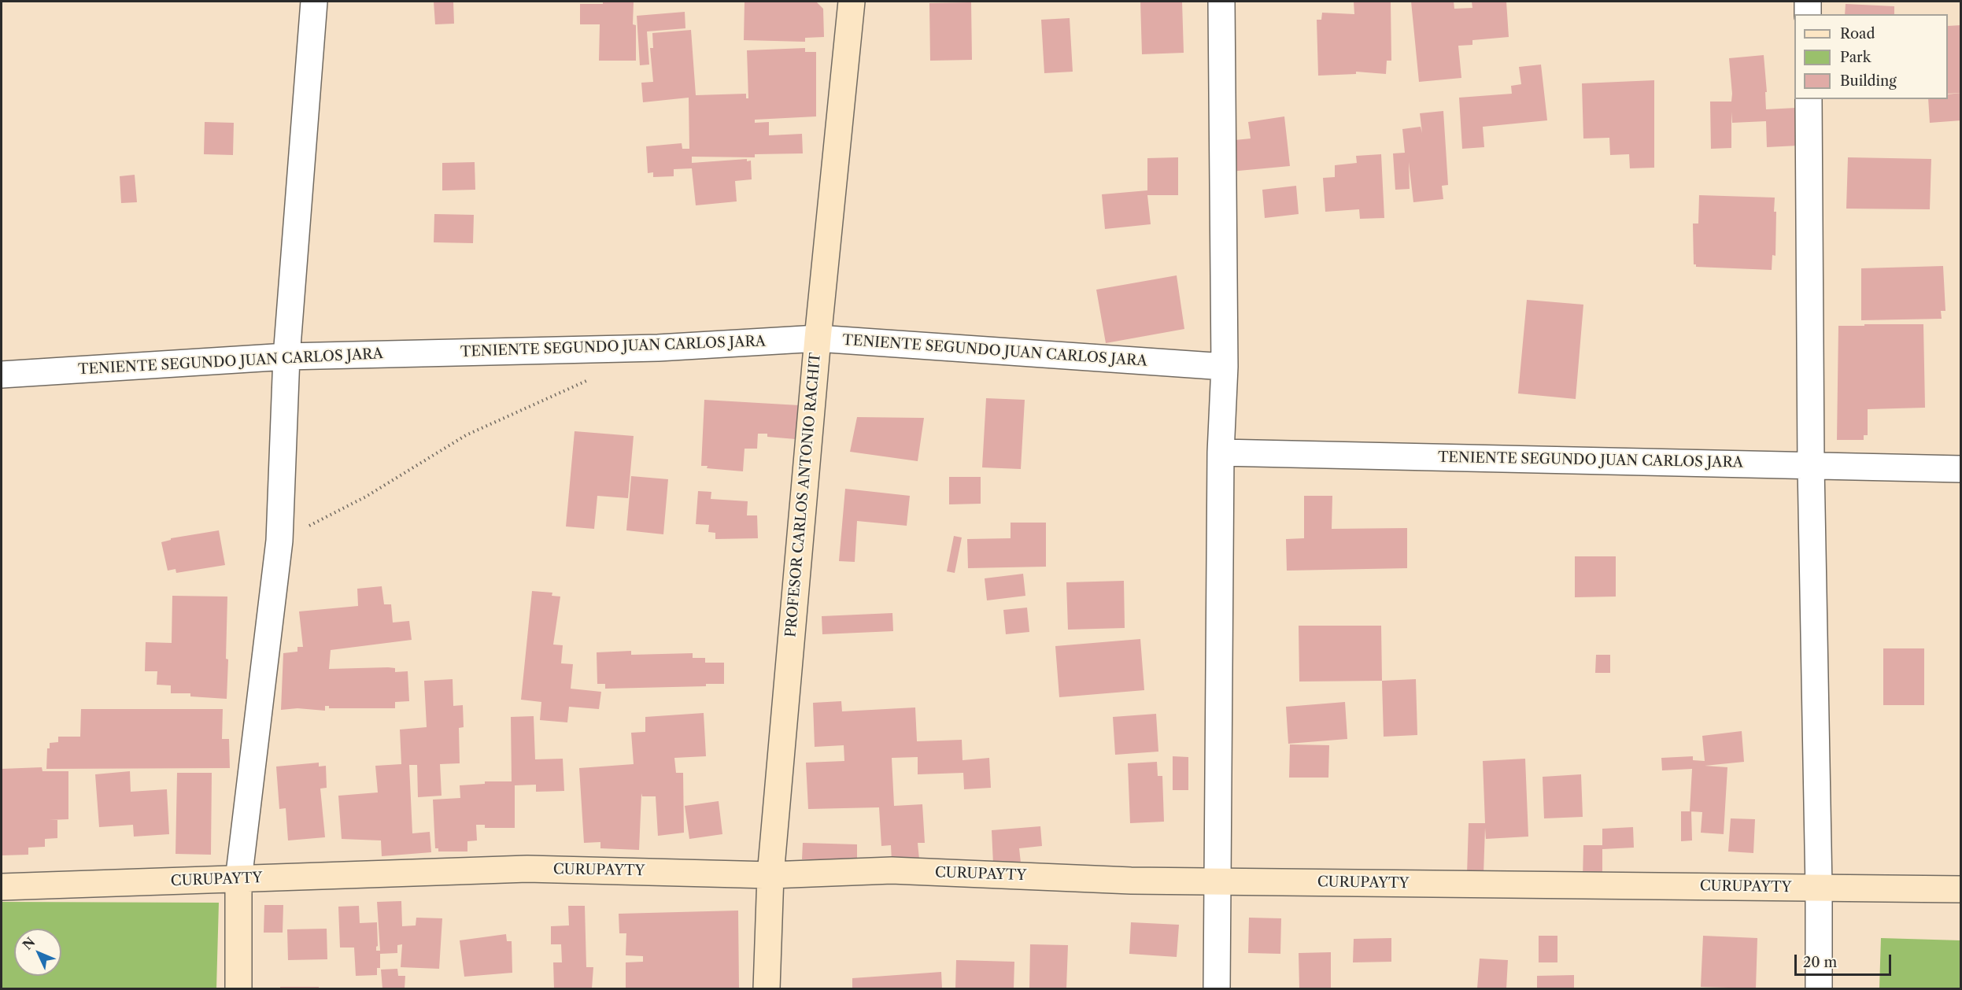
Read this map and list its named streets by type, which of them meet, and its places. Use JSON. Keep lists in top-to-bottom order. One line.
{"streets":{"street":["TENIENTE SEGUNDO JUAN CARLOS JARA","PROFESOR CARLOS ANTONIO RACHIT","CURUPAYTY"]},"crossings":[["TENIENTE SEGUNDO JUAN CARLOS JARA","PROFESOR CARLOS ANTONIO RACHIT"],["PROFESOR CARLOS ANTONIO RACHIT","CURUPAYTY"]],"legend":["Road","Park","Building"],"scale_bar":"20 m","north":"top left"}
